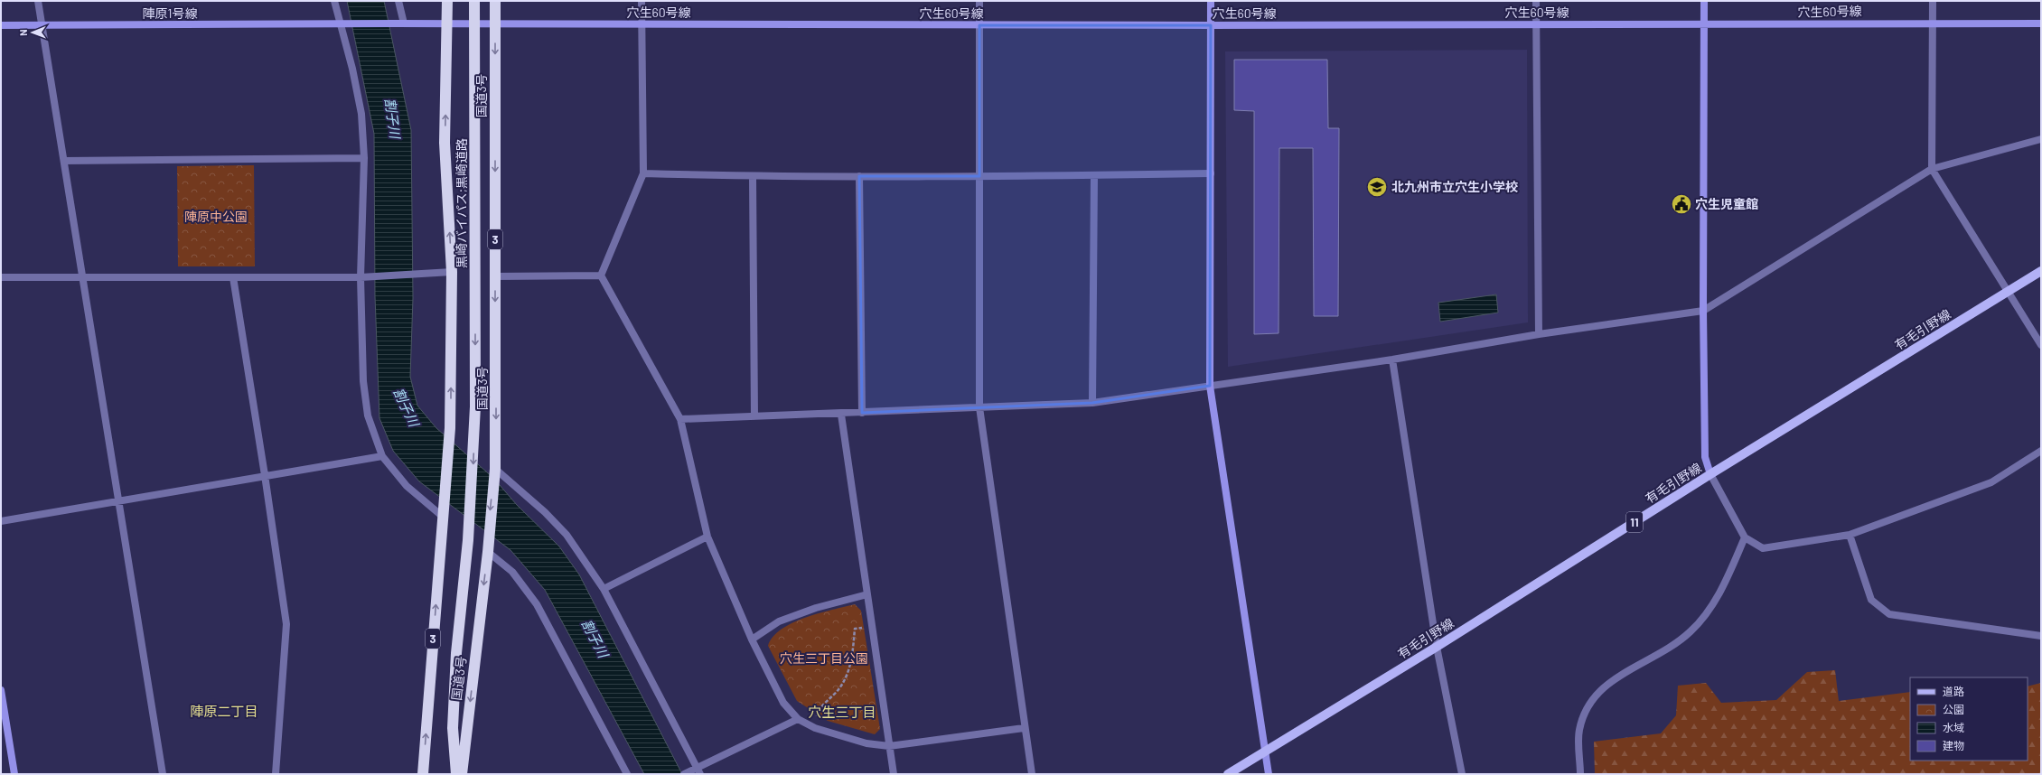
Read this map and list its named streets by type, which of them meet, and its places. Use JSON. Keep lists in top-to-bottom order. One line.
{"streets":{"highway":["国道3号","黒崎バイパス;黒崎道路","3"],"main road":["有毛引野線","11"],"street":["穴生60号線","陣原1号線"]},"crossings":[["穴生60号線","陣原1号線"],["穴生60号線","国道3号"],["穴生60号線","3"]],"districts":["陣原二丁目","穴生三丁目"],"water":["割子川"],"parks":["陣原中公園","穴生三丁目公園"],"places":{"school or university":["北九州市立穴生小学校"],"public building":["穴生児童館"]},"legend":["道路","公園","水域","建物"],"north":"left"}
